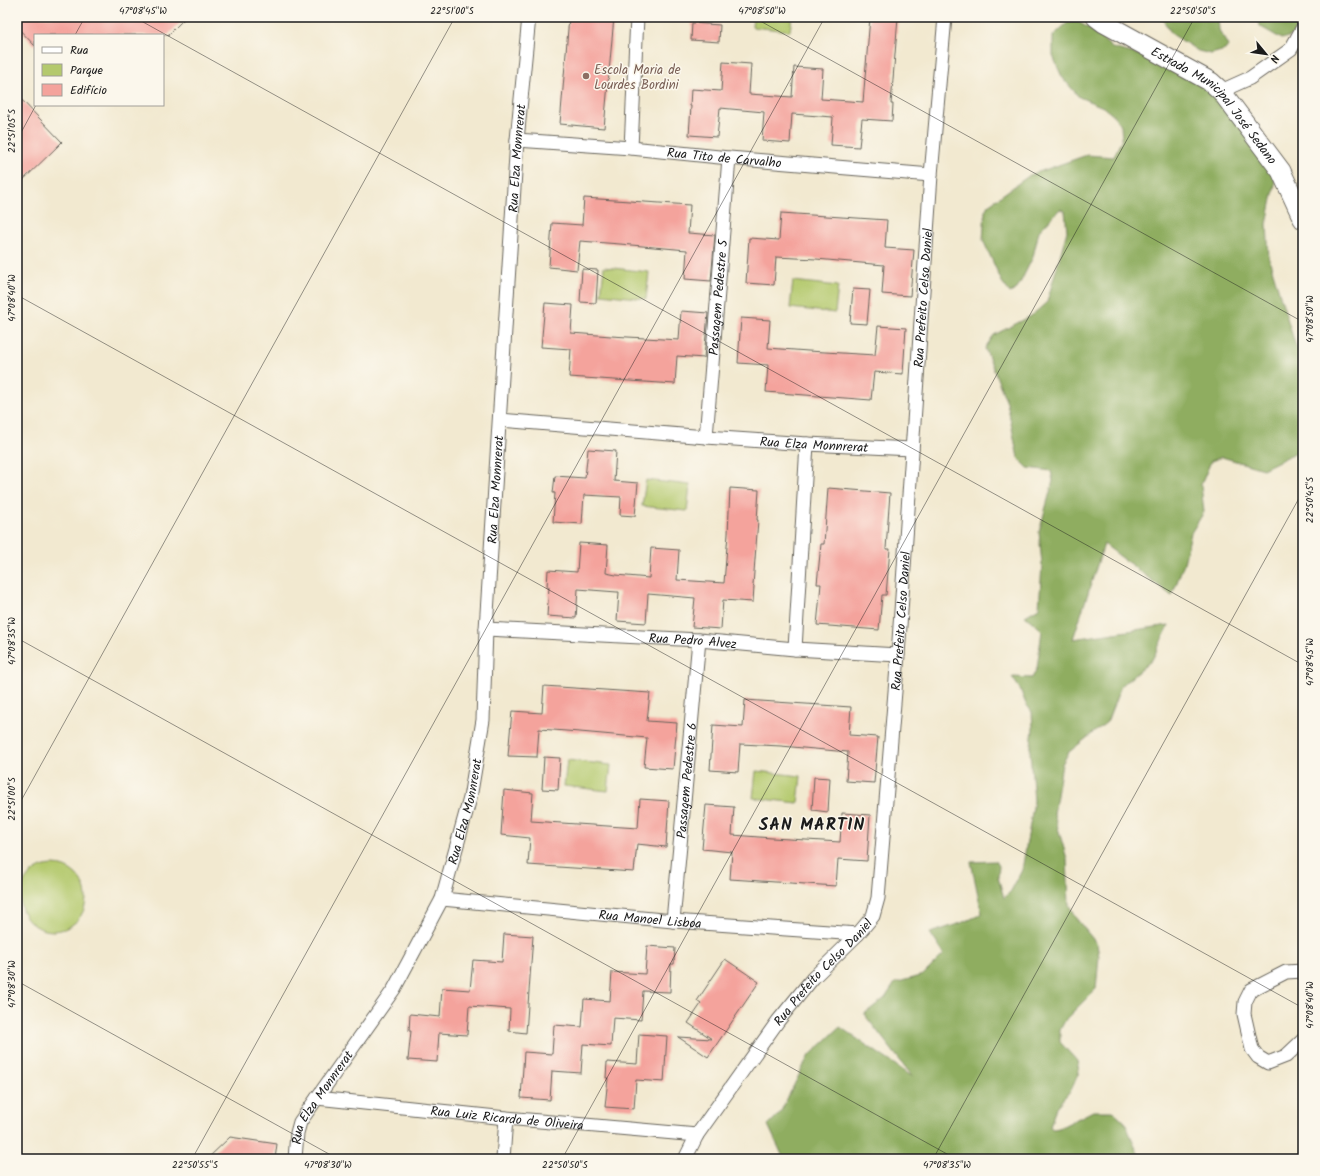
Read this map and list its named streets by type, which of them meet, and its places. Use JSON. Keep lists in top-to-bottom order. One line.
{"streets":{"street":["Estrada Municipal José Sedano","Rua Tito de Carvalho","Rua Elza Monnrerat","Passagem Pedestre 5","Rua Prefeito Celso Daniel","Rua Pedro Alvez","Passagem Pedestre 6","Rua Manoel Lisboa","Rua Luiz Ricardo de Oliveira"]},"crossings":[["Rua Tito de Carvalho","Rua Elza Monnrerat"],["Rua Tito de Carvalho","Passagem Pedestre 5"],["Rua Tito de Carvalho","Rua Prefeito Celso Daniel"],["Rua Elza Monnrerat","Passagem Pedestre 5"],["Rua Elza Monnrerat","Rua Prefeito Celso Daniel"],["Rua Elza Monnrerat","Rua Pedro Alvez"],["Rua Elza Monnrerat","Rua Manoel Lisboa"],["Rua Elza Monnrerat","Rua Luiz Ricardo de Oliveira"],["Rua Prefeito Celso Daniel","Rua Pedro Alvez"],["Rua Prefeito Celso Daniel","Rua Manoel Lisboa"],["Rua Prefeito Celso Daniel","Rua Luiz Ricardo de Oliveira"],["Rua Pedro Alvez","Passagem Pedestre 6"],["Passagem Pedestre 6","Rua Manoel Lisboa"]],"districts":["SAN MARTIN"],"places":["Escola Maria de Lourdes Bordini"],"legend":["Rua","Parque","Edifício"],"north":"bottom right","coordinates":["47°08'45\"W","22°51'00\"S","47°08'50\"W","22°50'50\"S","22°51'05\"S","47°08'40\"W","22°50'45\"S","47°08'35\"W","47°08'30\"W","22°50'55\"S"]}
